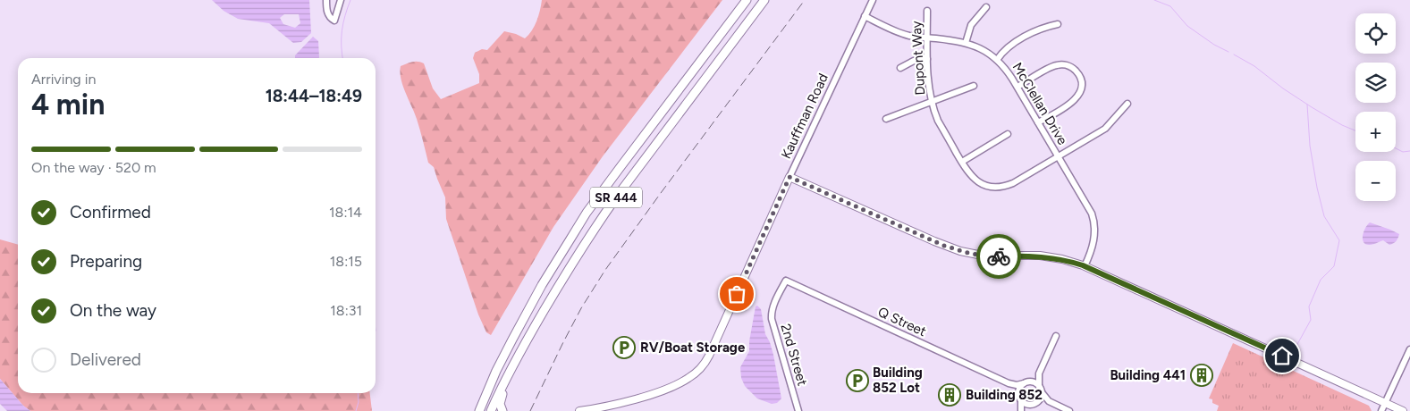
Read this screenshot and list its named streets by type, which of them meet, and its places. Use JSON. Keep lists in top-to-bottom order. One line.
{"streets":{"highway":["SR 444"],"main road":["Kauffman Road"],"street":["Dupont Way","McClellan Drive","Q Street","2nd Street"]},"crossings":[["Dupont Way","McClellan Drive"],["McClellan Drive","Kauffman Road"],["Q Street","2nd Street"]],"places":{"parking":["RV/Boat Storage","Building 852 Lot"],"building":["Building 441","Building 852"]},"page":{"map_buttons":["+","−"],"heading":["4 min","Arriving in","18:44–18:49"],"bar":"On the way · 520 m","list":[["Confirmed","18:14"],["Preparing","18:15"],["On the way","18:31"],"Delivered"]}}
